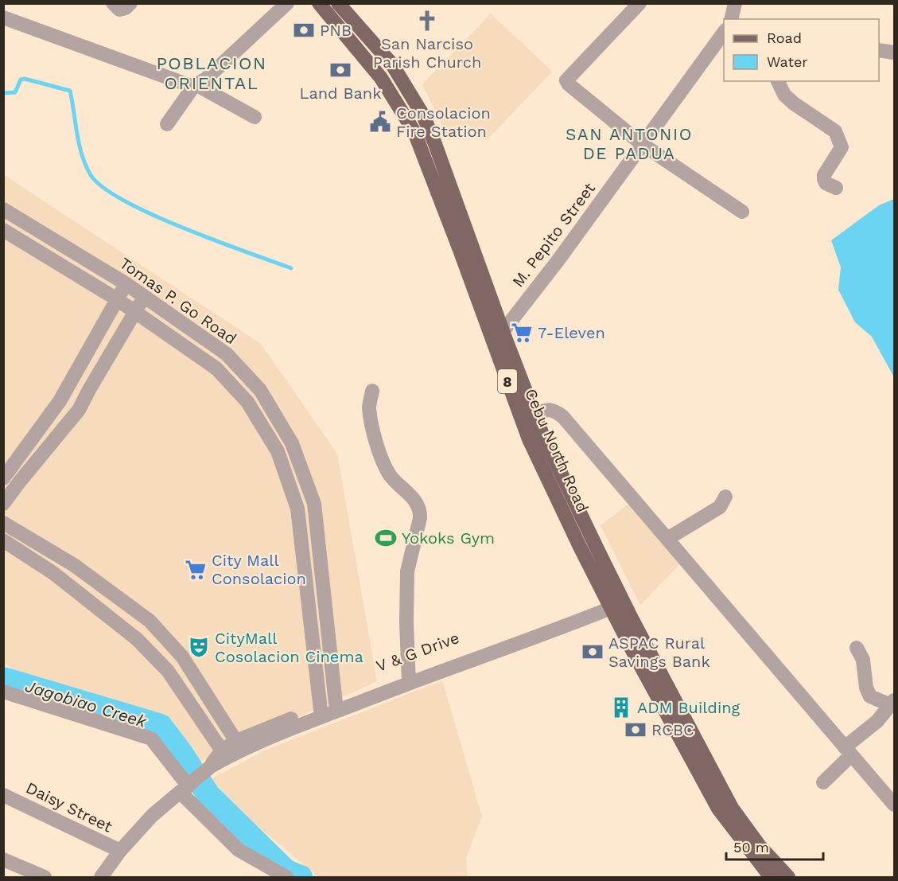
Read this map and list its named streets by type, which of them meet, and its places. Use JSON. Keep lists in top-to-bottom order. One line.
{"streets":{"main road":["8","Cebu North Road"],"street":["M. Pepito Street","Tomas P. Go Road","V & G Drive","Daisy Street"]},"crossings":[["M. Pepito Street","Cebu North Road"],["Tomas P. Go Road","V & G Drive"],["Cebu North Road","V & G Drive"],["V & G Drive","Daisy Street"]],"districts":["POBLACION ORIENTAL","SAN ANTONIO DE PADUA"],"water":["Jagobiao Creek"],"places":{"church":["San Narciso Parish Church"],"bank":["PNB","Land Bank","ASPAC Rural Savings Bank","RCBC"],"public building":["Consolacion Fire Station"],"supermarket":["7-Eleven","City Mall Consolacion"],"sports":["Yokoks Gym"],"theatre":["CityMall Cosolacion Cinema"],"building":["ADM Building"]},"legend":["Road","Water"],"scale_bar":"50 m"}
